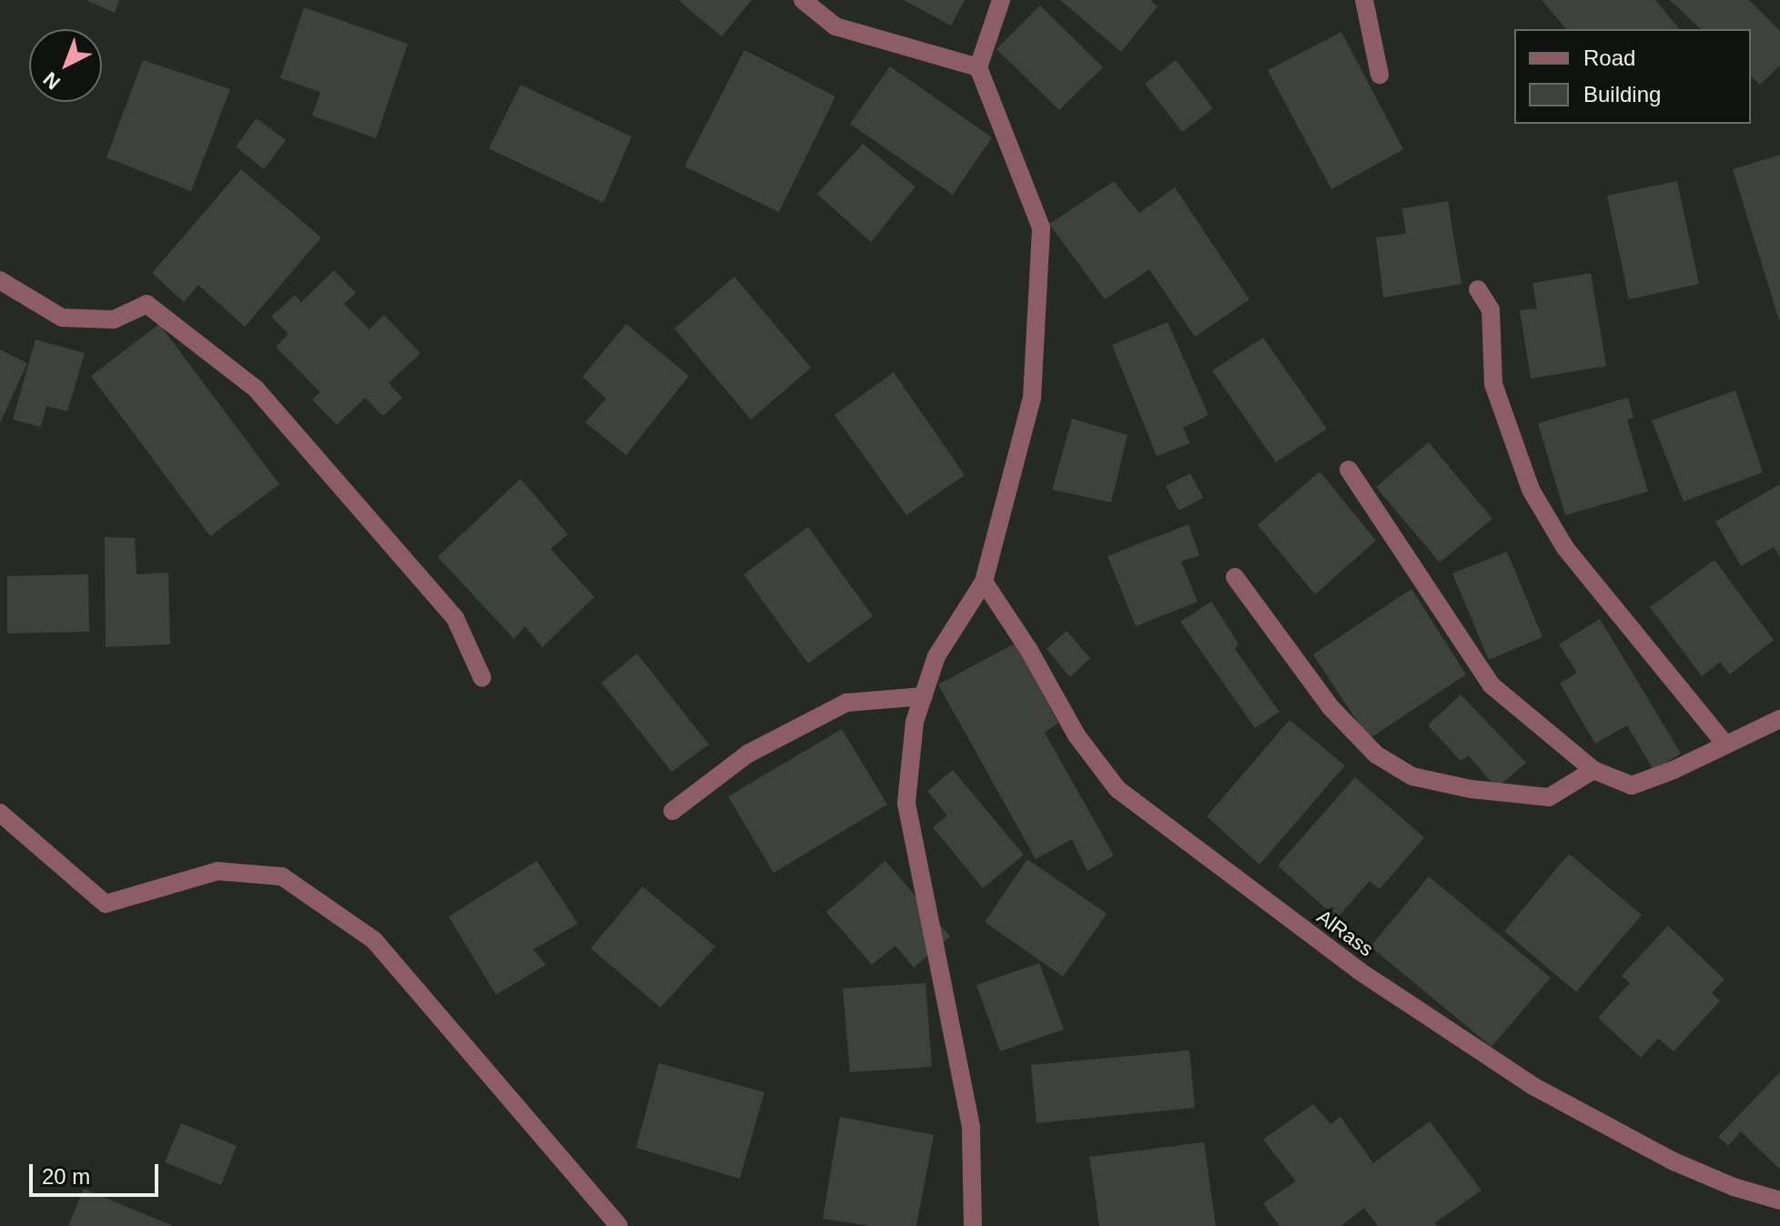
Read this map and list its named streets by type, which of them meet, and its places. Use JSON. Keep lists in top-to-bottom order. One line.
{"streets":{"street":["AlRass"]},"legend":["Road","Building"],"scale_bar":"20 m","north":"bottom left"}
